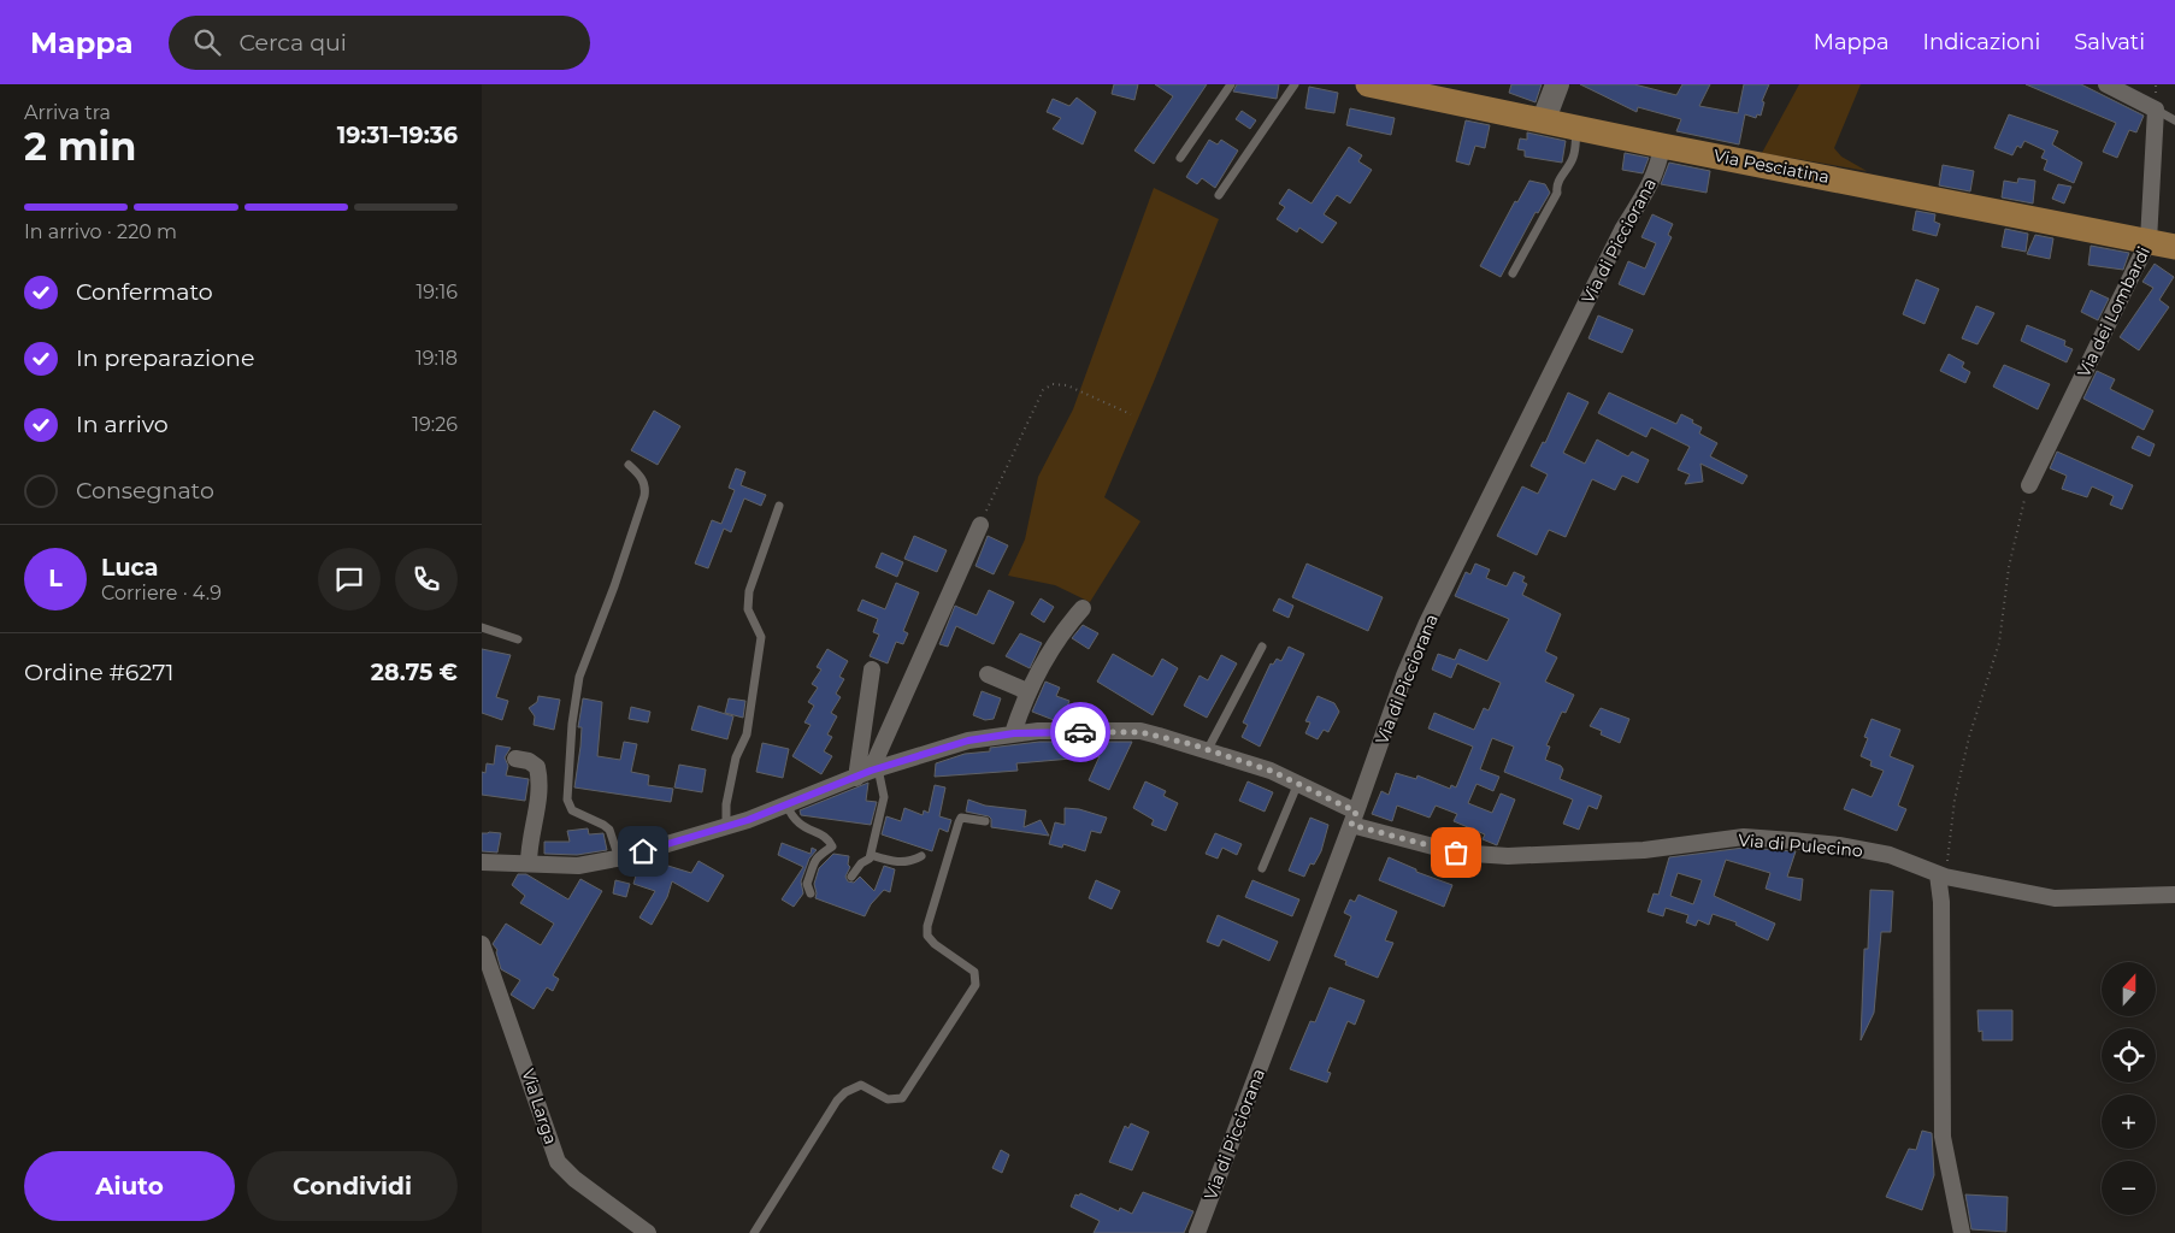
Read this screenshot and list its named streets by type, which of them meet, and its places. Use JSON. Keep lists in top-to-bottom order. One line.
{"streets":{"main road":["Via Pesciatina"],"street":["Via di Picciorana","Via dei Lombardi","Via di Pulecino","Via Larga"]},"crossings":[["Via Pesciatina","Via di Picciorana"],["Via Pesciatina","Via dei Lombardi"],["Via di Picciorana","Via di Pulecino"]],"north":"top","page":{"header":"Mappa","search":"Cerca qui","nav":["Mappa","Indicazioni","Salvati"],"heading":["2 min","Arriva tra","19:31–19:36"],"panel":["Luca","Corriere · 4.9","Ordine #6271","28.75 €"],"bar":"In arrivo · 220 m","list":[["Confermato","19:16"],["In preparazione","19:18"],["In arrivo","19:26"],"Consegnato"],"round":"L","map_buttons":["+","−"],"buttons":["Aiuto","Condividi"]}}
